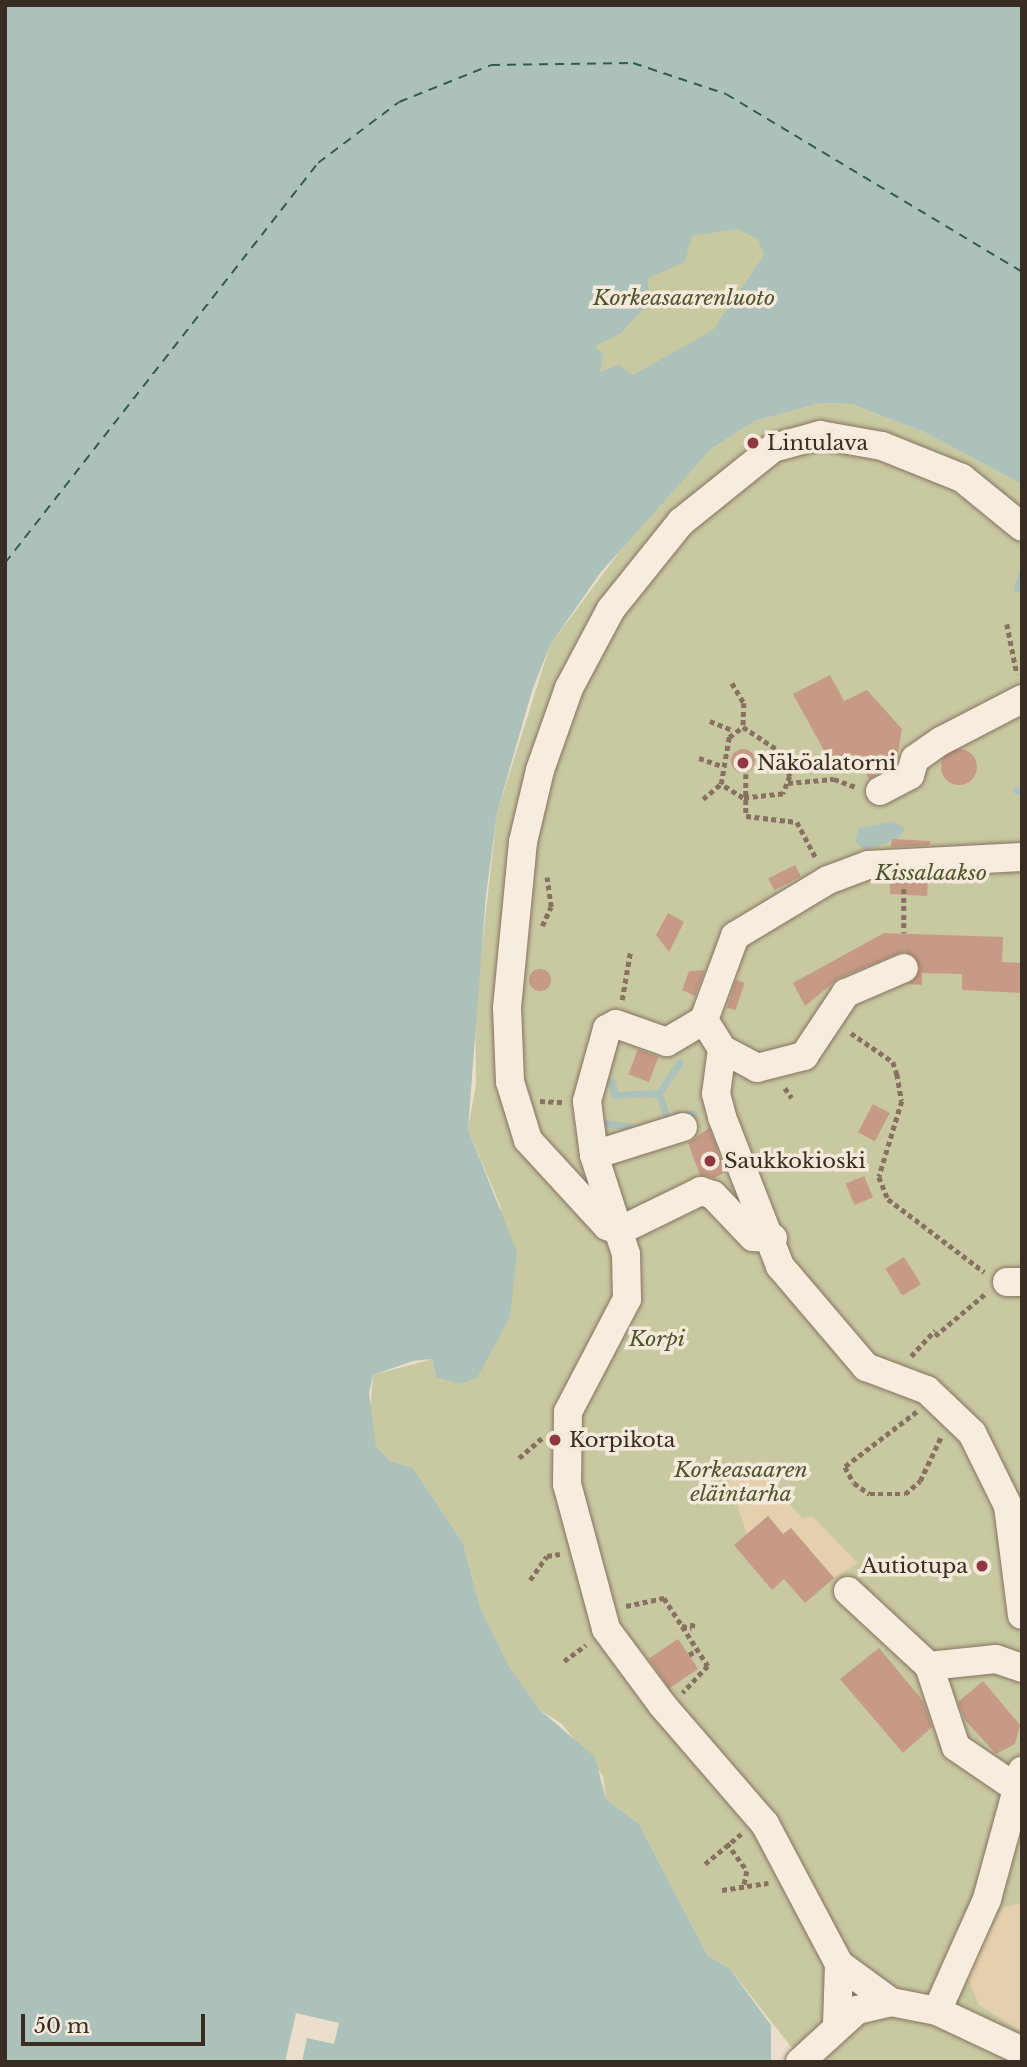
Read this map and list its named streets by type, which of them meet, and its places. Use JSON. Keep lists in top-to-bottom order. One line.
{"parks":["Korkeasaarenluoto","Kissalaakso","Korpi","Korkeasaaren eläintarha"],"places":["Lintulava","Näköalatorni","Saukkokioski","Korpikota","Autiotupa"],"scale_bar":"50 m"}
